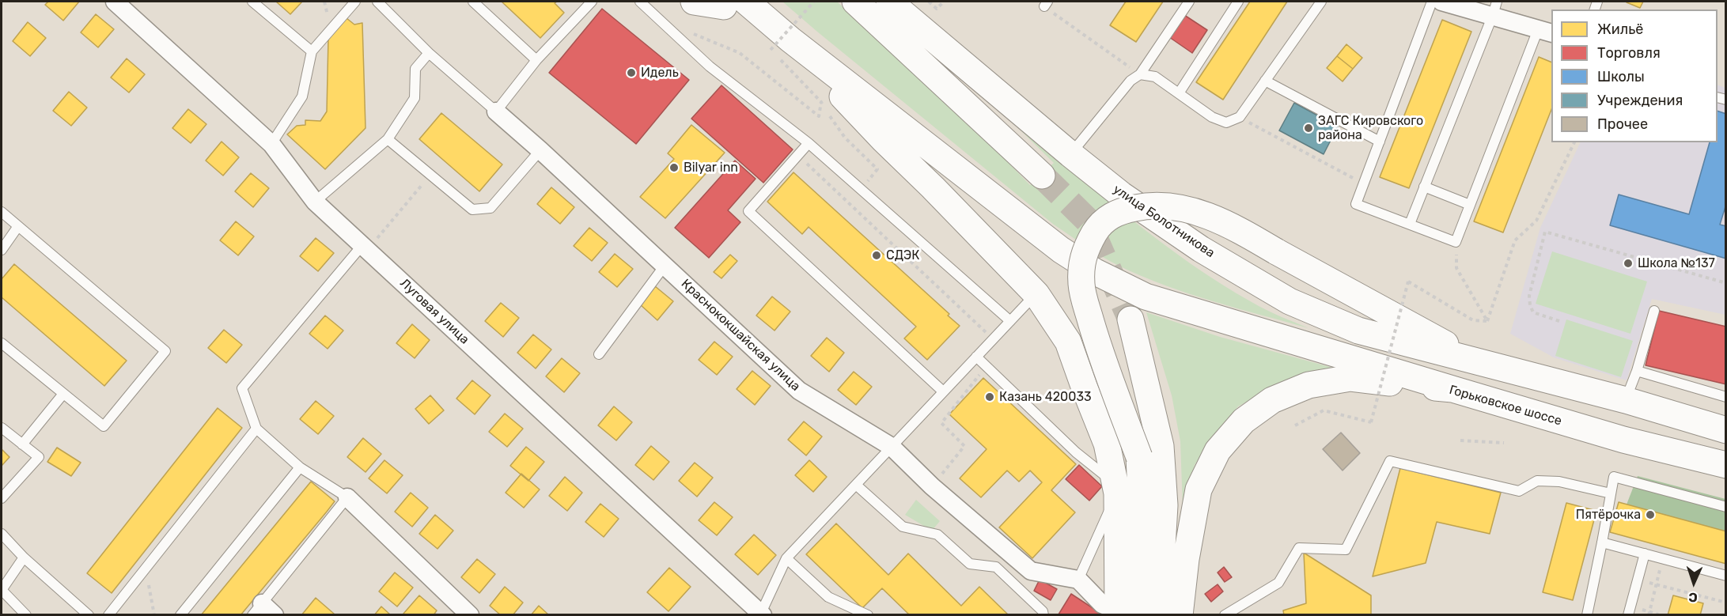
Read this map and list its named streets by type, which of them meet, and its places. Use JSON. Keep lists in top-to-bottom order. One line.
{"streets":{"main road":["улица Болотникова","Горьковское шоссе"],"street":["Луговая улица","Краснококшайская улица"]},"places":["Идель","ЗАГС Кировского района","Bilyar inn","СДЭК","Школа №137","Казань 420033","Пятёрочка"],"legend":["Жильё","Торговля","Школы","Учреждения","Прочее"],"north":"bottom"}
